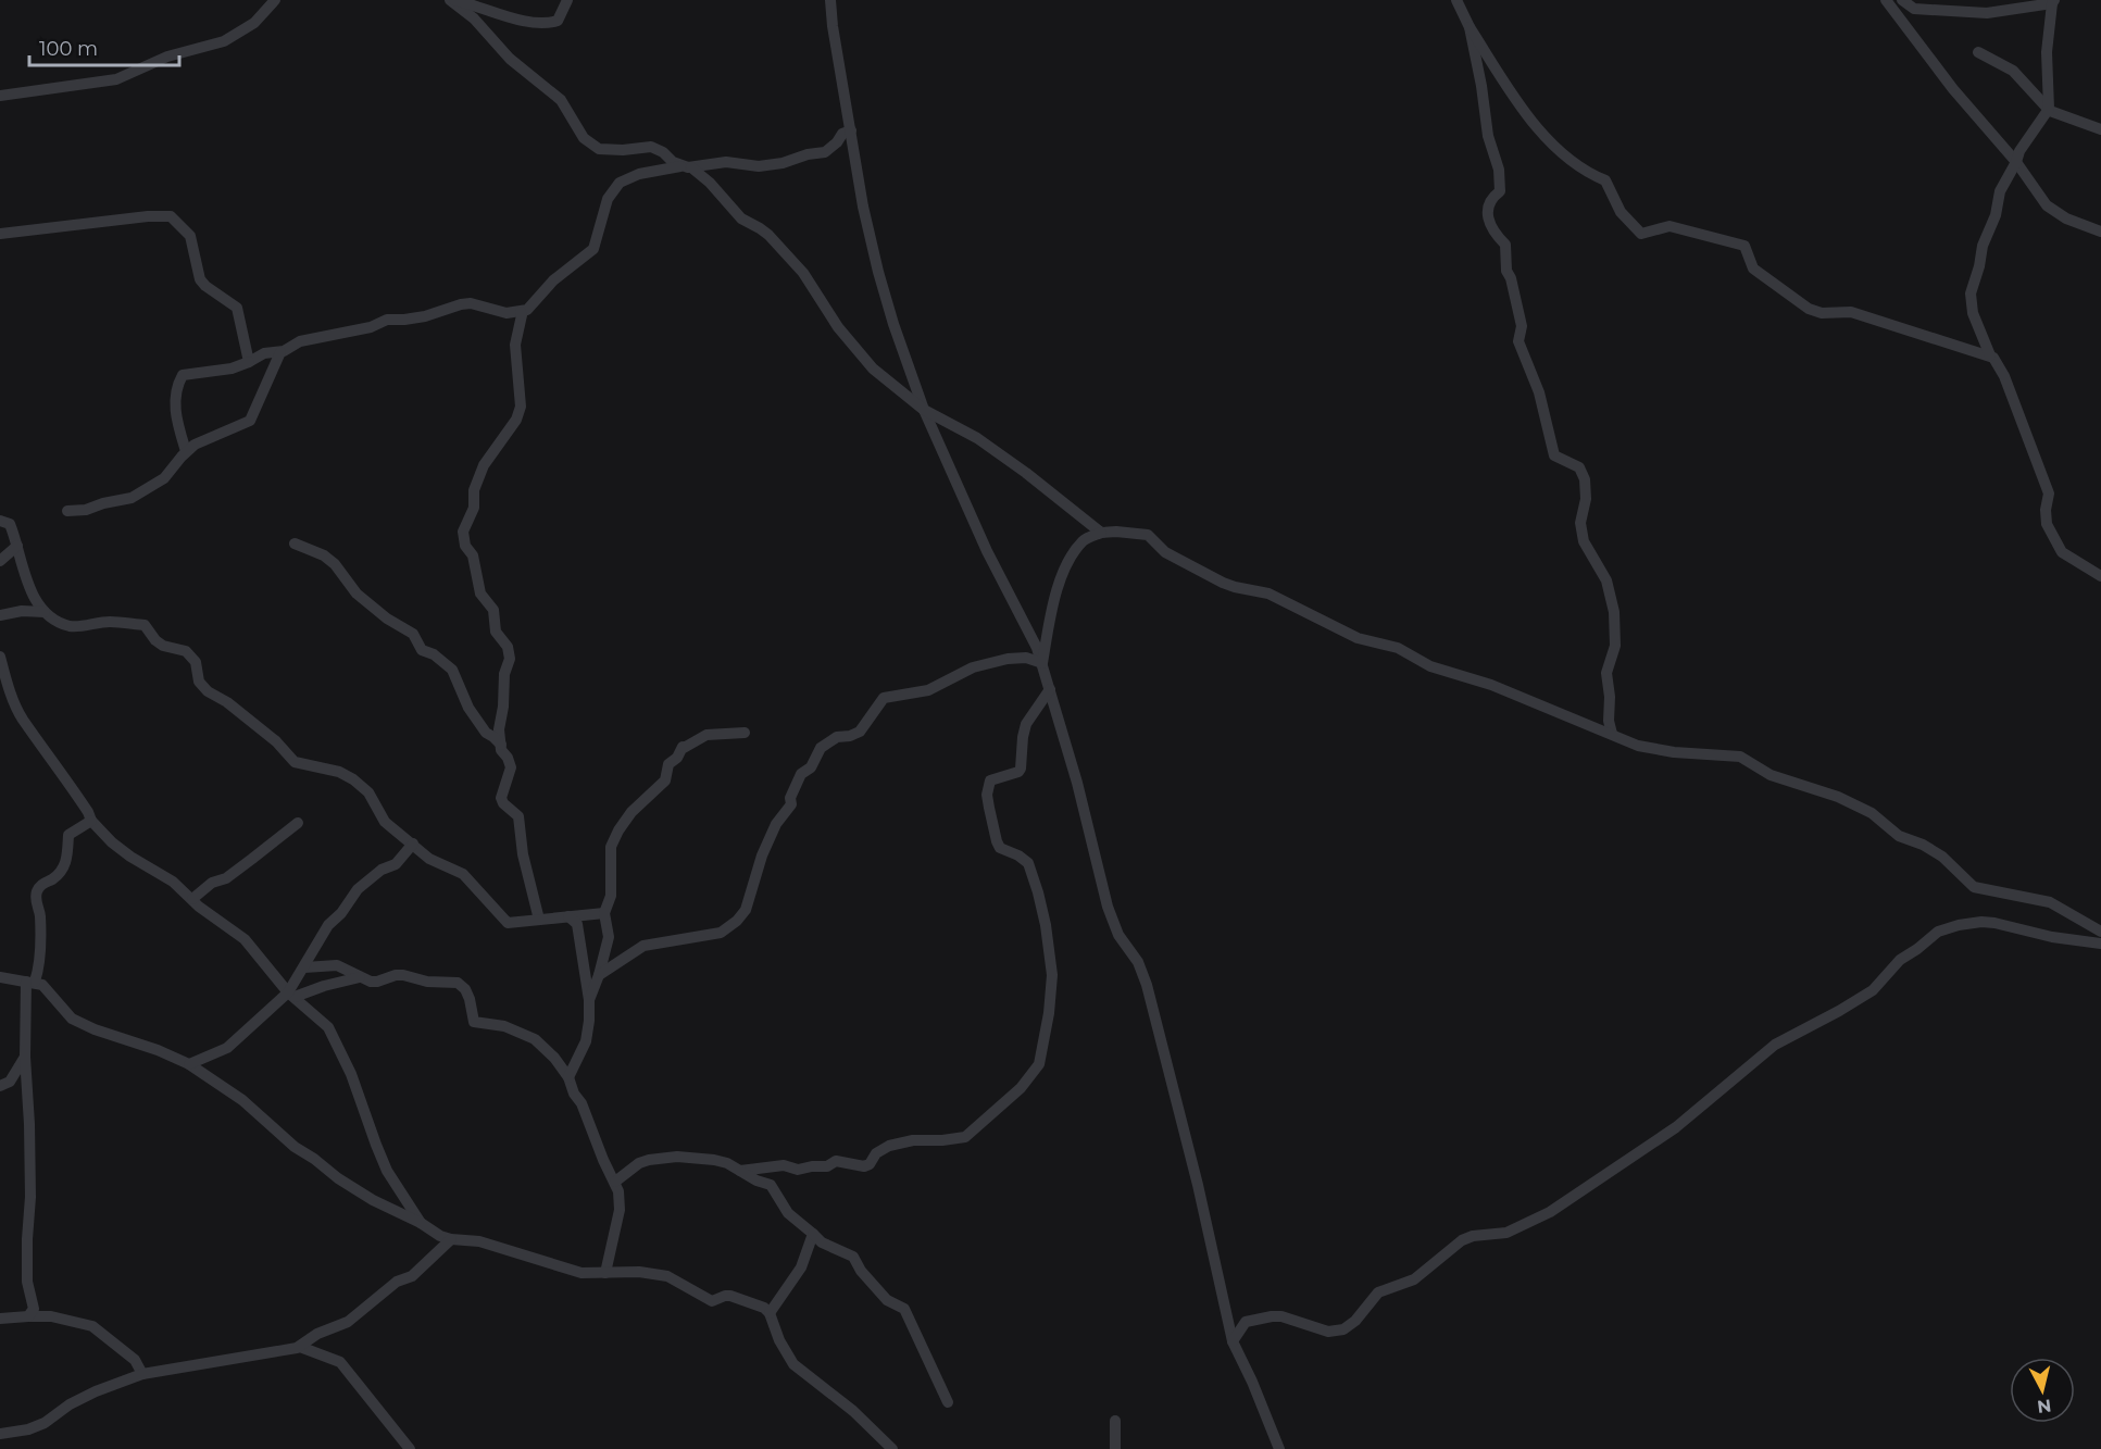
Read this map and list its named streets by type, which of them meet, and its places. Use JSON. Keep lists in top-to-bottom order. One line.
{"scale_bar":"100 m","north":"bottom"}
